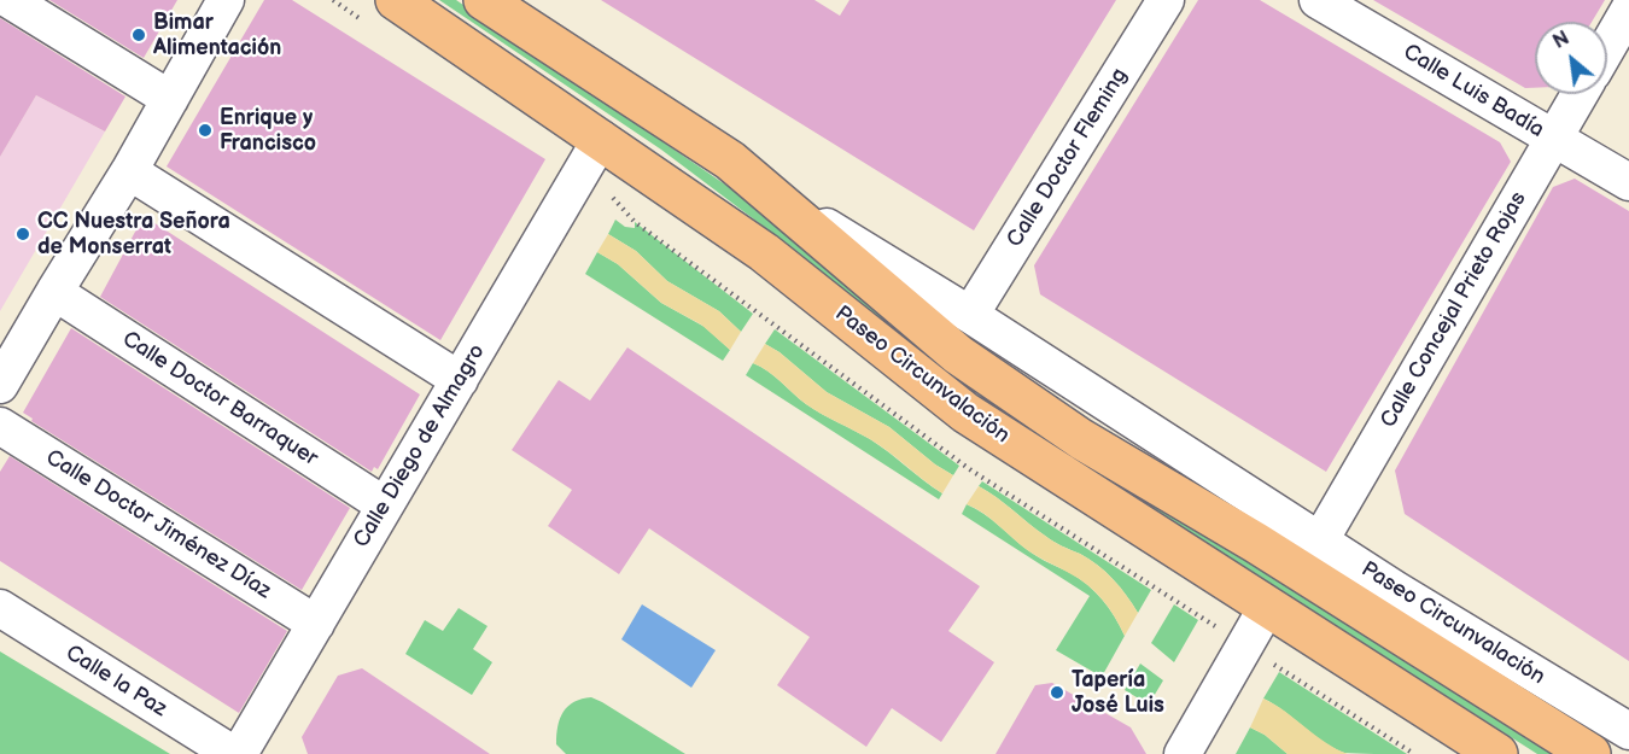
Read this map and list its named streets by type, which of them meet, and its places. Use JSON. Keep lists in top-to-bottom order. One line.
{"streets":{"main road":["Paseo Circunvalación"],"street":["Calle Luis Badía","Calle Doctor Fleming","Calle Concejal Prieto Rojas","Calle Doctor Barraquer","Calle Diego de Almagro","Calle Doctor Jiménez Díaz","Calle la Paz"]},"crossings":[["Calle Luis Badía","Calle Concejal Prieto Rojas"],["Calle Doctor Fleming","Paseo Circunvalación"],["Calle Concejal Prieto Rojas","Paseo Circunvalación"],["Paseo Circunvalación","Calle Diego de Almagro"],["Calle Doctor Barraquer","Calle Diego de Almagro"],["Calle Diego de Almagro","Calle Doctor Jiménez Díaz"]],"places":["Bimar Alimentación","Enrique y Francisco","CC Nuestra Señora de Monserrat","Tapería José Luis"],"north":"top left"}
